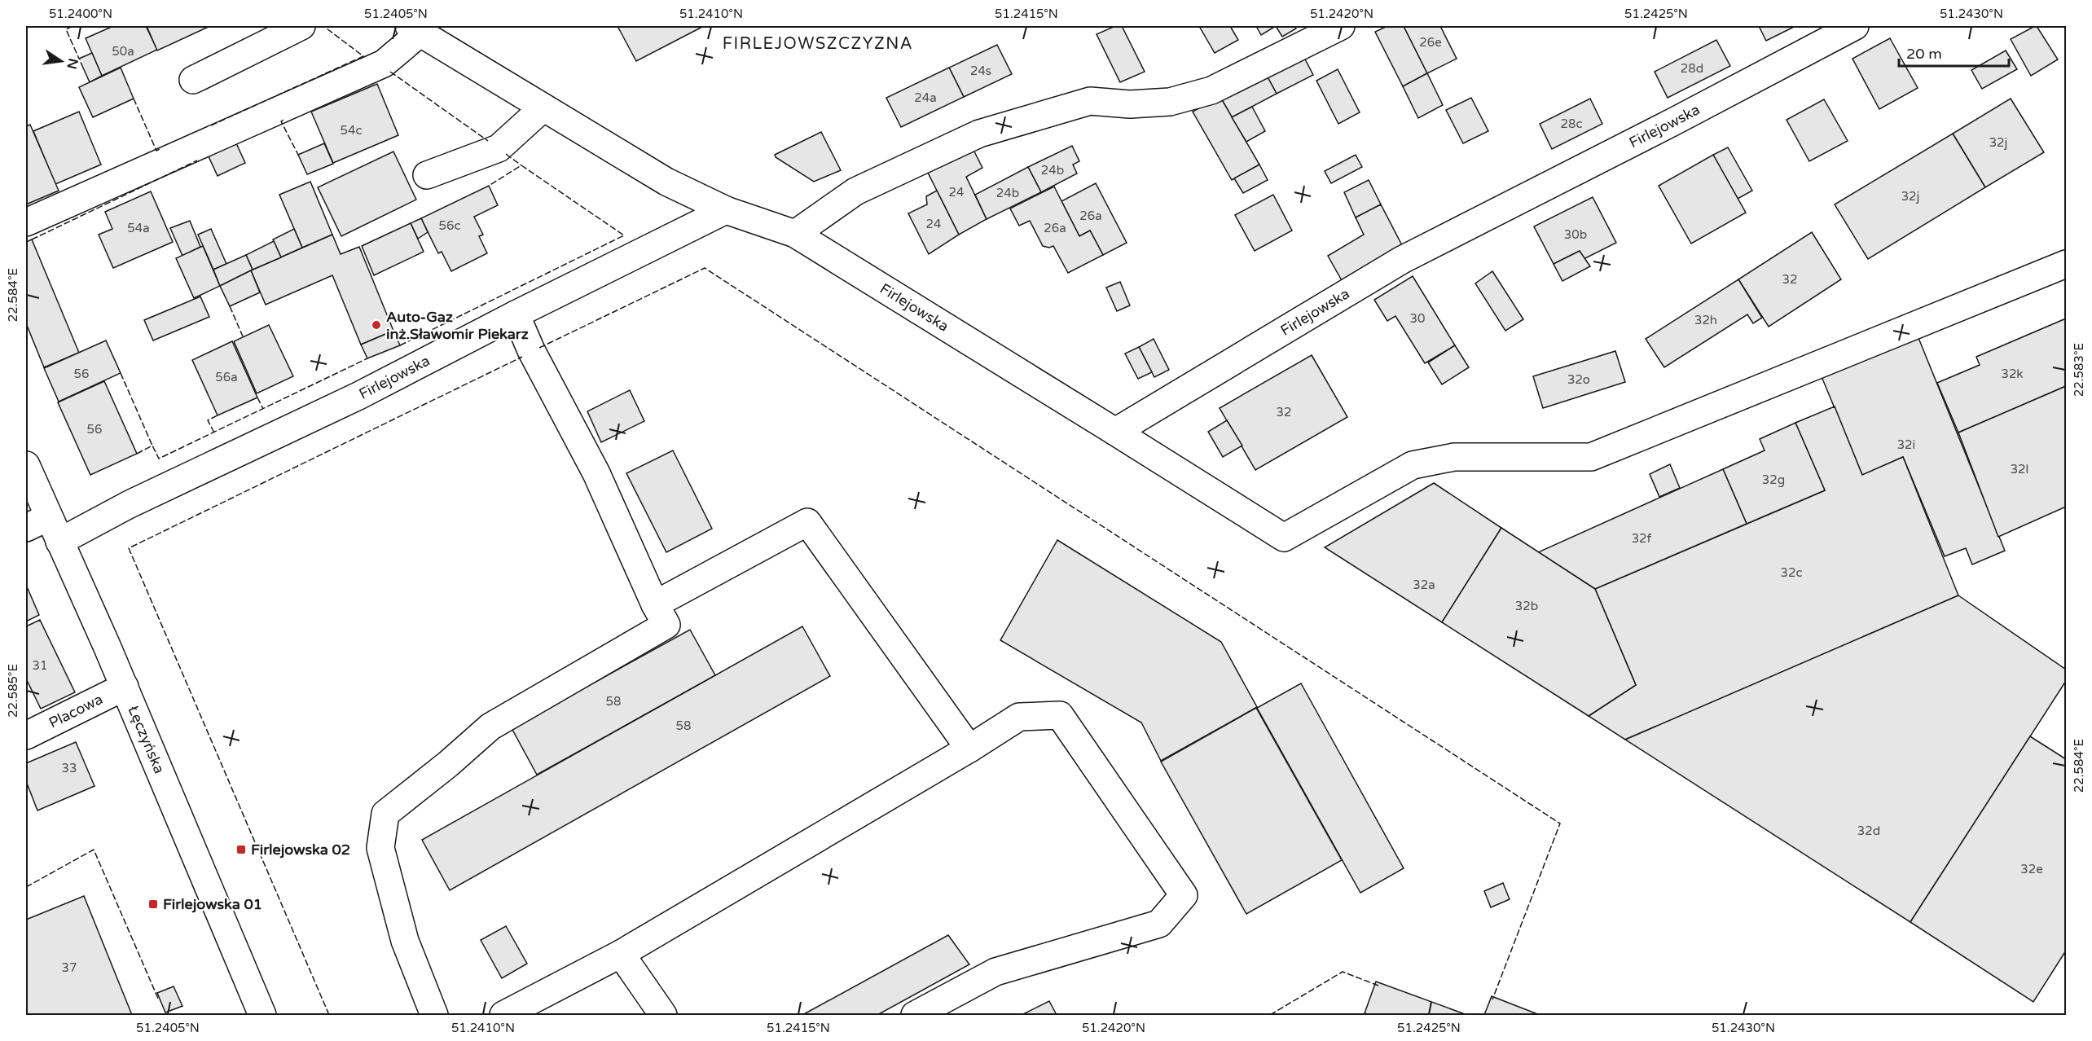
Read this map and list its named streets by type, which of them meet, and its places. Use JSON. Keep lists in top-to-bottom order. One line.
{"streets":{"street":["Firlejowska","Placowa","Łęczyńska"]},"crossings":[["Firlejowska","Łęczyńska"],["Placowa","Łęczyńska"]],"districts":["FIRLEJOWSZCZYZNA"],"places":{"other":["Auto-Gaz inż.Sławomir Piekarz"],"transit":["Firlejowska 02","Firlejowska 01"]},"house_numbers":["26e","50a","28d","24s","24a","28c","54c","32j","24b","24","24b","32j","26a","24","56c","54a","26a","30b","32","30","32h","56","32k","56a","32o","32","56","32i","32l","32g","32f","32c","32a","32b","31","58","58","33","32d","32e","37"],"scale_bar":"20 m","north":"right","coordinates":["51.2400°N","51.2405°N","51.2410°N","51.2415°N","51.2420°N","51.2425°N","51.2430°N","22.584°E","22.583°E","22.585°E"]}
